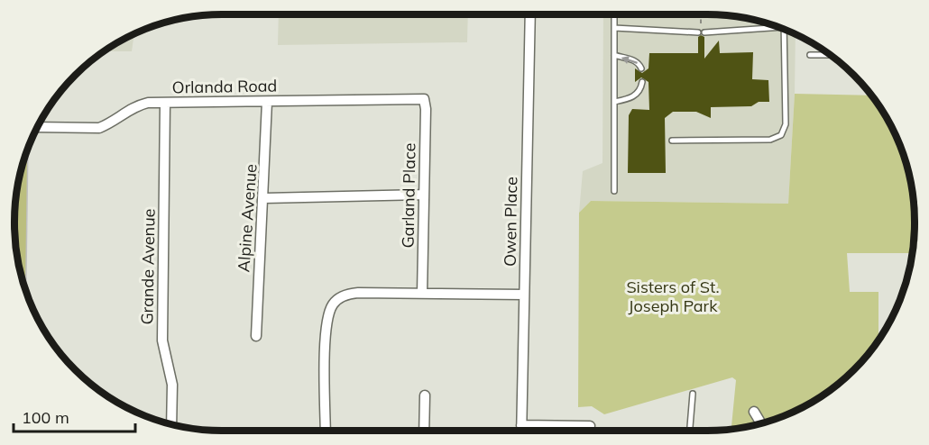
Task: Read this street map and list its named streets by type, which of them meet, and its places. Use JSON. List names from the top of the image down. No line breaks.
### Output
{"streets":{"street":["Orlanda Road","Garland Place","Alpine Avenue","Owen Place","Grande Avenue"]},"crossings":[["Orlanda Road","Garland Place"],["Orlanda Road","Alpine Avenue"],["Orlanda Road","Grande Avenue"]],"parks":["Sisters of St. Joseph Park"],"scale_bar":"100 m"}
